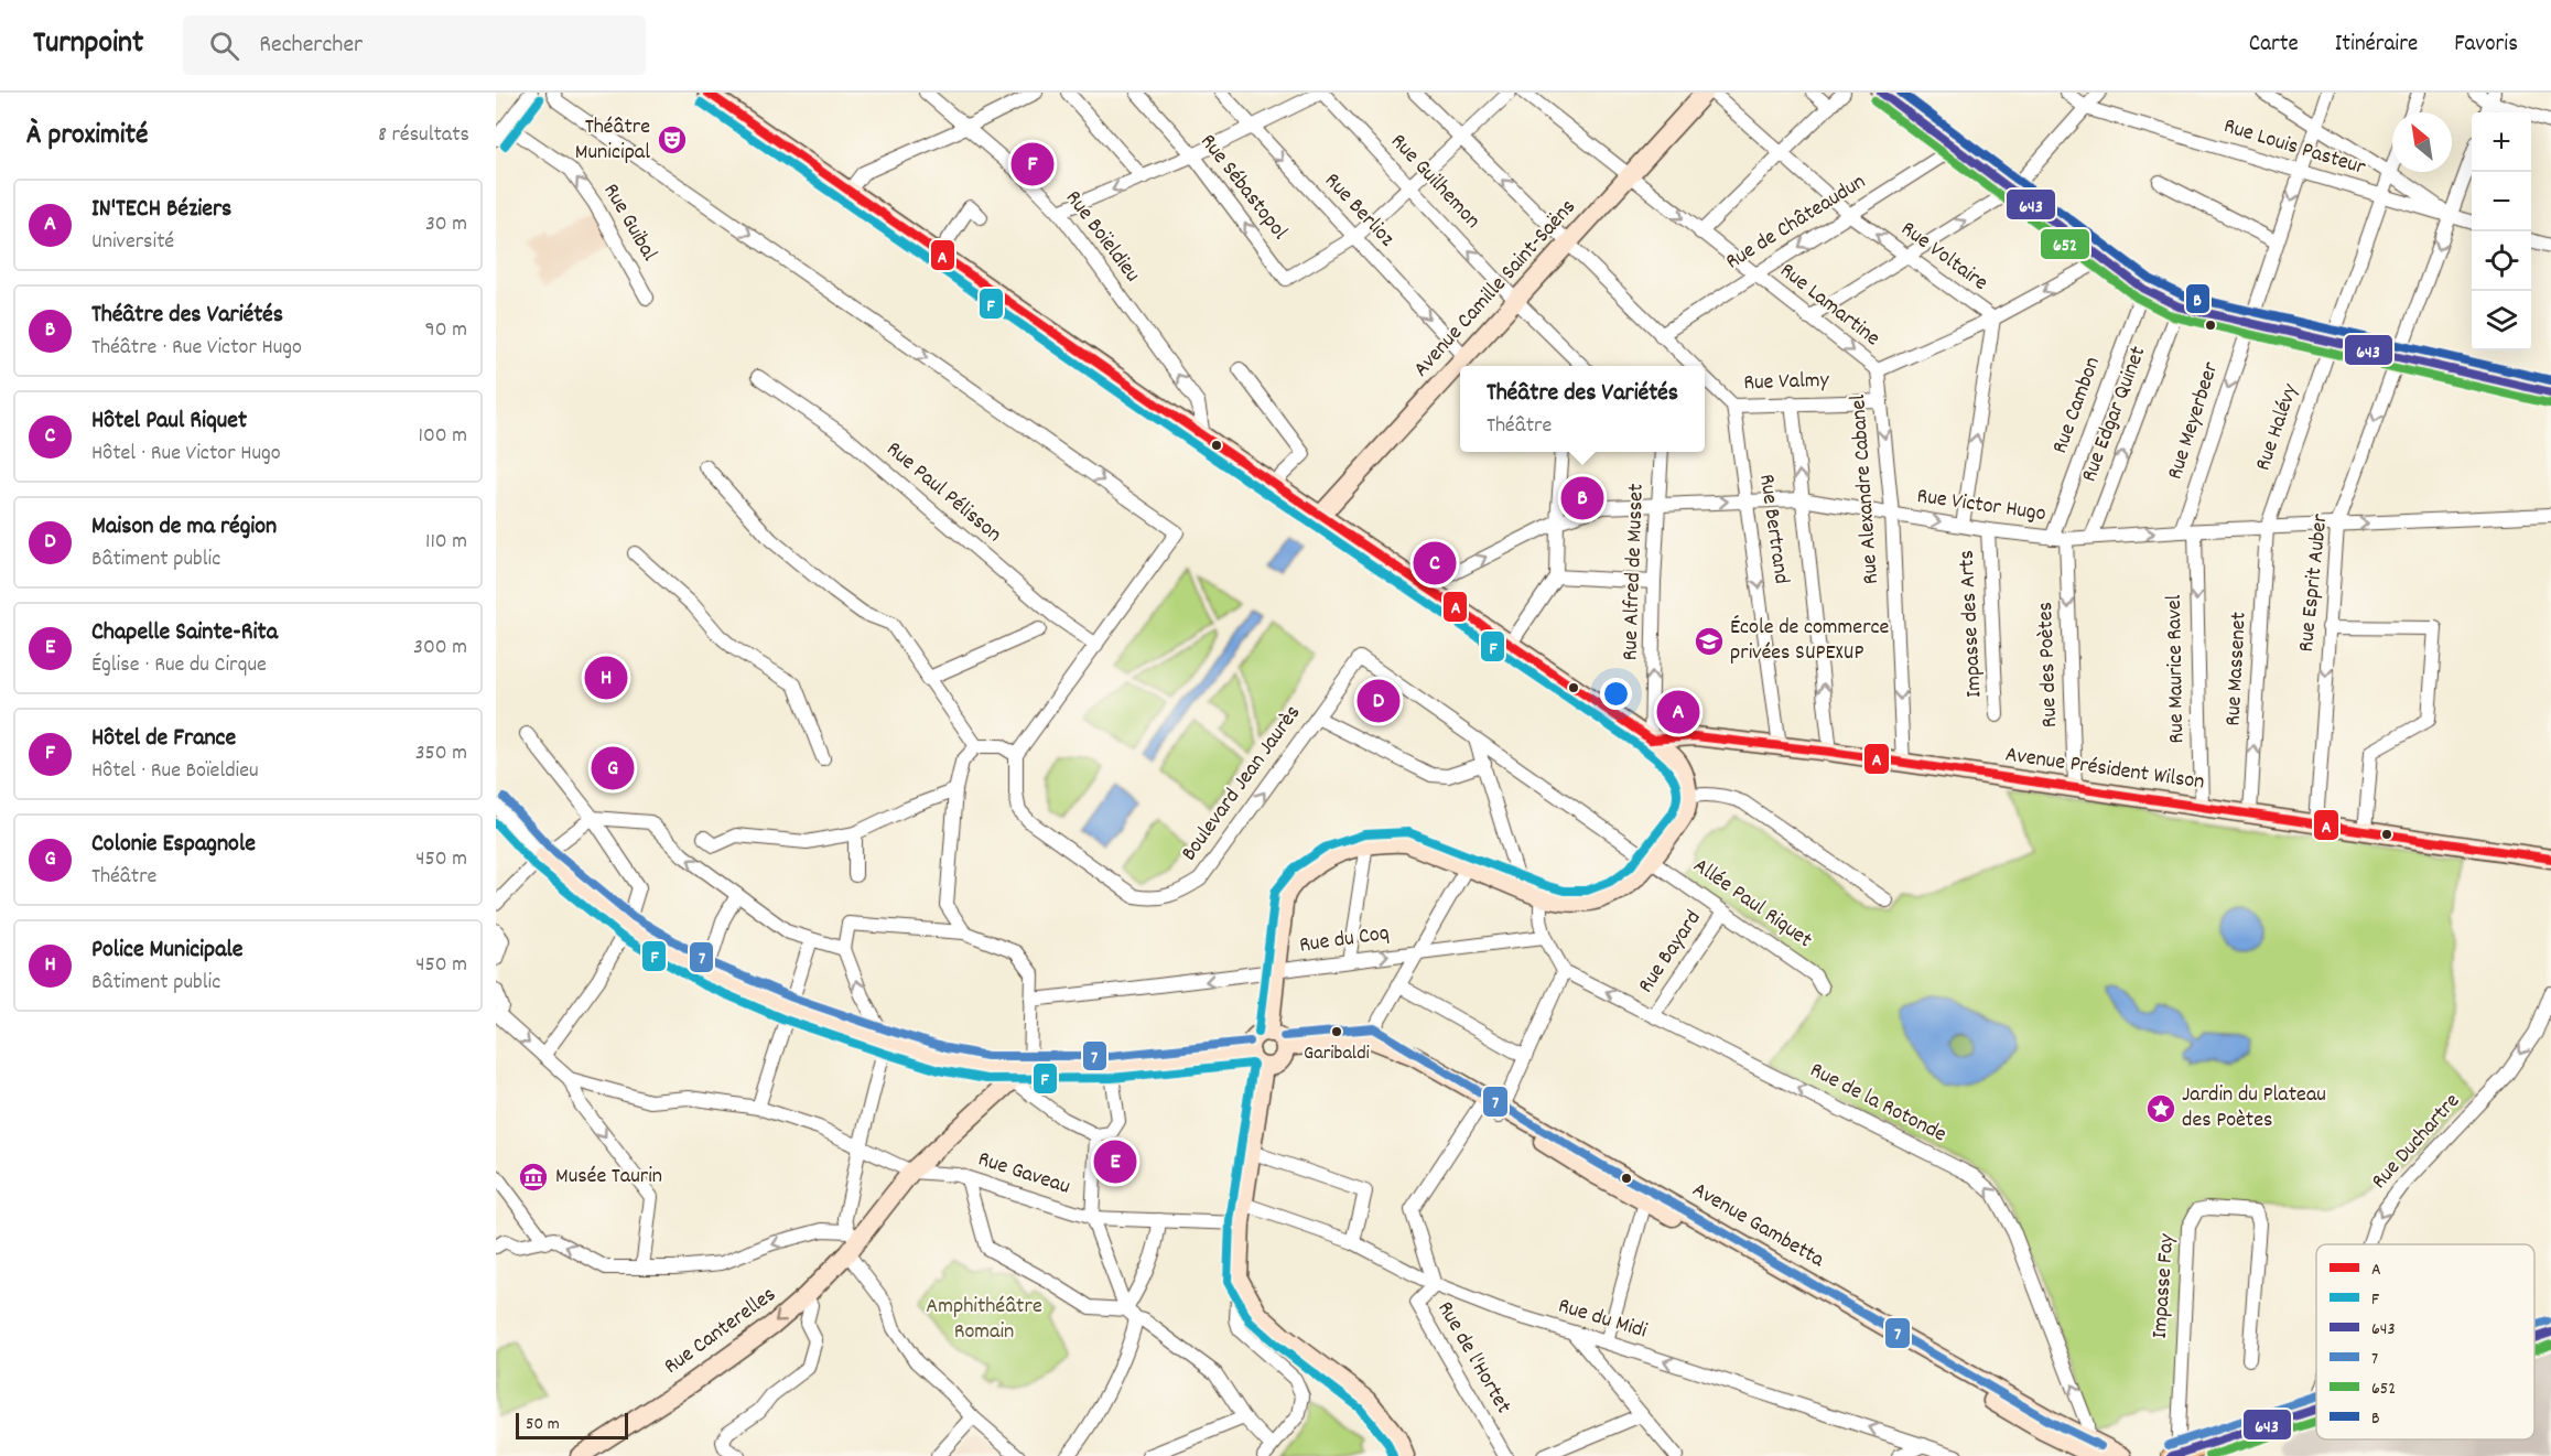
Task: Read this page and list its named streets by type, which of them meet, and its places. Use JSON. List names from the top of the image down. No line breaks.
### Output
{"streets":{"main road":["Avenue Camille Saint-Saëns","Avenue Président Wilson","Avenue Gambetta","Rue Canterelles"],"street":["Rue Louis Pasteur","Rue Guilhemon","Rue Sébastopol","Rue Berlioz","Rue Guibal","Rue de Châteaudun","Rue Boïeldieu","Rue Voltaire","Rue Lamartine","Rue Valmy","Rue Cambon","Rue Edgar Quinet","Rue Meyerbeer","Rue Halévy","Rue Alexandre Cabanel","Rue Paul Pélisson","Rue Victor Hugo","Rue Bertrand","Rue Alfred de Musset","Rue Esprit Auber","Impasse des Arts","Rue des Poètes","Rue Maurice Ravel","Rue Massenet","Boulevard Jean Jaurès","Allée Paul Riquet","Rue du Coq","Rue Bayard","Rue de la Rotonde","Rue Duchartre","Rue Gaveau","Impasse Fay","Rue du Midi","Rue de l'Hortet"]},"crossings":[["Rue Louis Pasteur","Rue Meyerbeer"],["Rue Louis Pasteur","Rue Halévy"],["Rue Louis Pasteur","Rue Esprit Auber"],["Rue Guilhemon","Avenue Camille Saint-Saëns"],["Rue Sébastopol","Rue Berlioz"],["Rue Berlioz","Avenue Camille Saint-Saëns"],["Rue de Châteaudun","Rue Voltaire"],["Rue de Châteaudun","Rue Lamartine"],["Rue Voltaire","Rue Victor Hugo"],["Avenue Camille Saint-Saëns","Rue Lamartine"],["Rue Lamartine","Rue Alexandre Cabanel"],["Rue Valmy","Rue Alexandre Cabanel"],["Rue Valmy","Rue Bertrand"],["Rue Cambon","Rue Victor Hugo"],["Rue Edgar Quinet","Rue Victor Hugo"],["Rue Meyerbeer","Rue Victor Hugo"],["Rue Halévy","Rue Victor Hugo"],["Rue Halévy","Rue Massenet"],["Rue Alexandre Cabanel","Rue Victor Hugo"],["Rue Alexandre Cabanel","Avenue Président Wilson"],["Rue Victor Hugo","Rue Bertrand"],["Rue Victor Hugo","Rue Alfred de Musset"],["Rue Victor Hugo","Rue Esprit Auber"],["Rue Victor Hugo","Impasse des Arts"],["Rue Victor Hugo","Rue des Poètes"],["Rue Victor Hugo","Rue Maurice Ravel"],["Rue Victor Hugo","Rue Massenet"],["Rue Bertrand","Avenue Président Wilson"],["Rue Alfred de Musset","Avenue Président Wilson"],["Rue Esprit Auber","Avenue Président Wilson"],["Rue des Poètes","Avenue Président Wilson"],["Rue Maurice Ravel","Avenue Président Wilson"],["Rue Massenet","Avenue Président Wilson"],["Boulevard Jean Jaurès","Allée Paul Riquet"],["Allée Paul Riquet","Rue Bayard"],["Rue Bayard","Rue de la Rotonde"],["Rue de la Rotonde","Avenue Gambetta"],["Rue Gaveau","Rue Canterelles"],["Rue du Midi","Rue de l'Hortet"]],"one_way":["Rue Berlioz","Rue Guibal","Rue Boïeldieu","Rue Voltaire","Rue Edgar Quinet","Rue Meyerbeer","Rue Victor Hugo","Rue Alfred de Musset","Rue Esprit Auber","Rue des Poètes","Rue Maurice Ravel","Rue Massenet","Rue de la Rotonde","Rue Duchartre","Rue du Midi","Rue Canterelles"],"parks":["Amphithéâtre Romain"],"places":{"theatre":["Théâtre Municipal"],"school or university":["École de commerce privées SUPEXUP"],"other":["Garibaldi"],"place":["Jardin du Plateau des Poètes"],"museum":["Musée Taurin"]},"lines":["transit line A","transit line 643","transit line B","transit line F","transit line 652","transit line 7"],"legend":["A","F","643","7","652","B"],"scale_bar":"50 m","north":"top left","page":{"header":"Turnpoint","search":"Rechercher","nav":["Carte","Itinéraire","Favoris"],"heading":["À proximité","8 résultats"],"map_buttons":["+","−"],"pins":["F","B","C","H","D","A","G","E"],"list":[{"mark":"A","name":"IN'TECH Béziers","note":"Université","value":"30 m"},{"mark":"B","name":"Théâtre des Variétés","note":"Théâtre · Rue Victor Hugo","value":"90 m"},{"mark":"C","name":"Hôtel Paul Riquet","note":"Hôtel · Rue Victor Hugo","value":"100 m"},{"mark":"D","name":"Maison de ma région","note":"Bâtiment public","value":"110 m"},{"mark":"E","name":"Chapelle Sainte-Rita","note":"Église · Rue du Cirque","value":"300 m"},{"mark":"F","name":"Hôtel de France","note":"Hôtel · Rue Boïeldieu","value":"350 m"},{"mark":"G","name":"Colonie Espagnole","note":"Théâtre","value":"450 m"},{"mark":"H","name":"Police Municipale","note":"Bâtiment public","value":"450 m"}],"popup":["Théâtre des Variétés","Théâtre"],"scale":"50 m"}}
